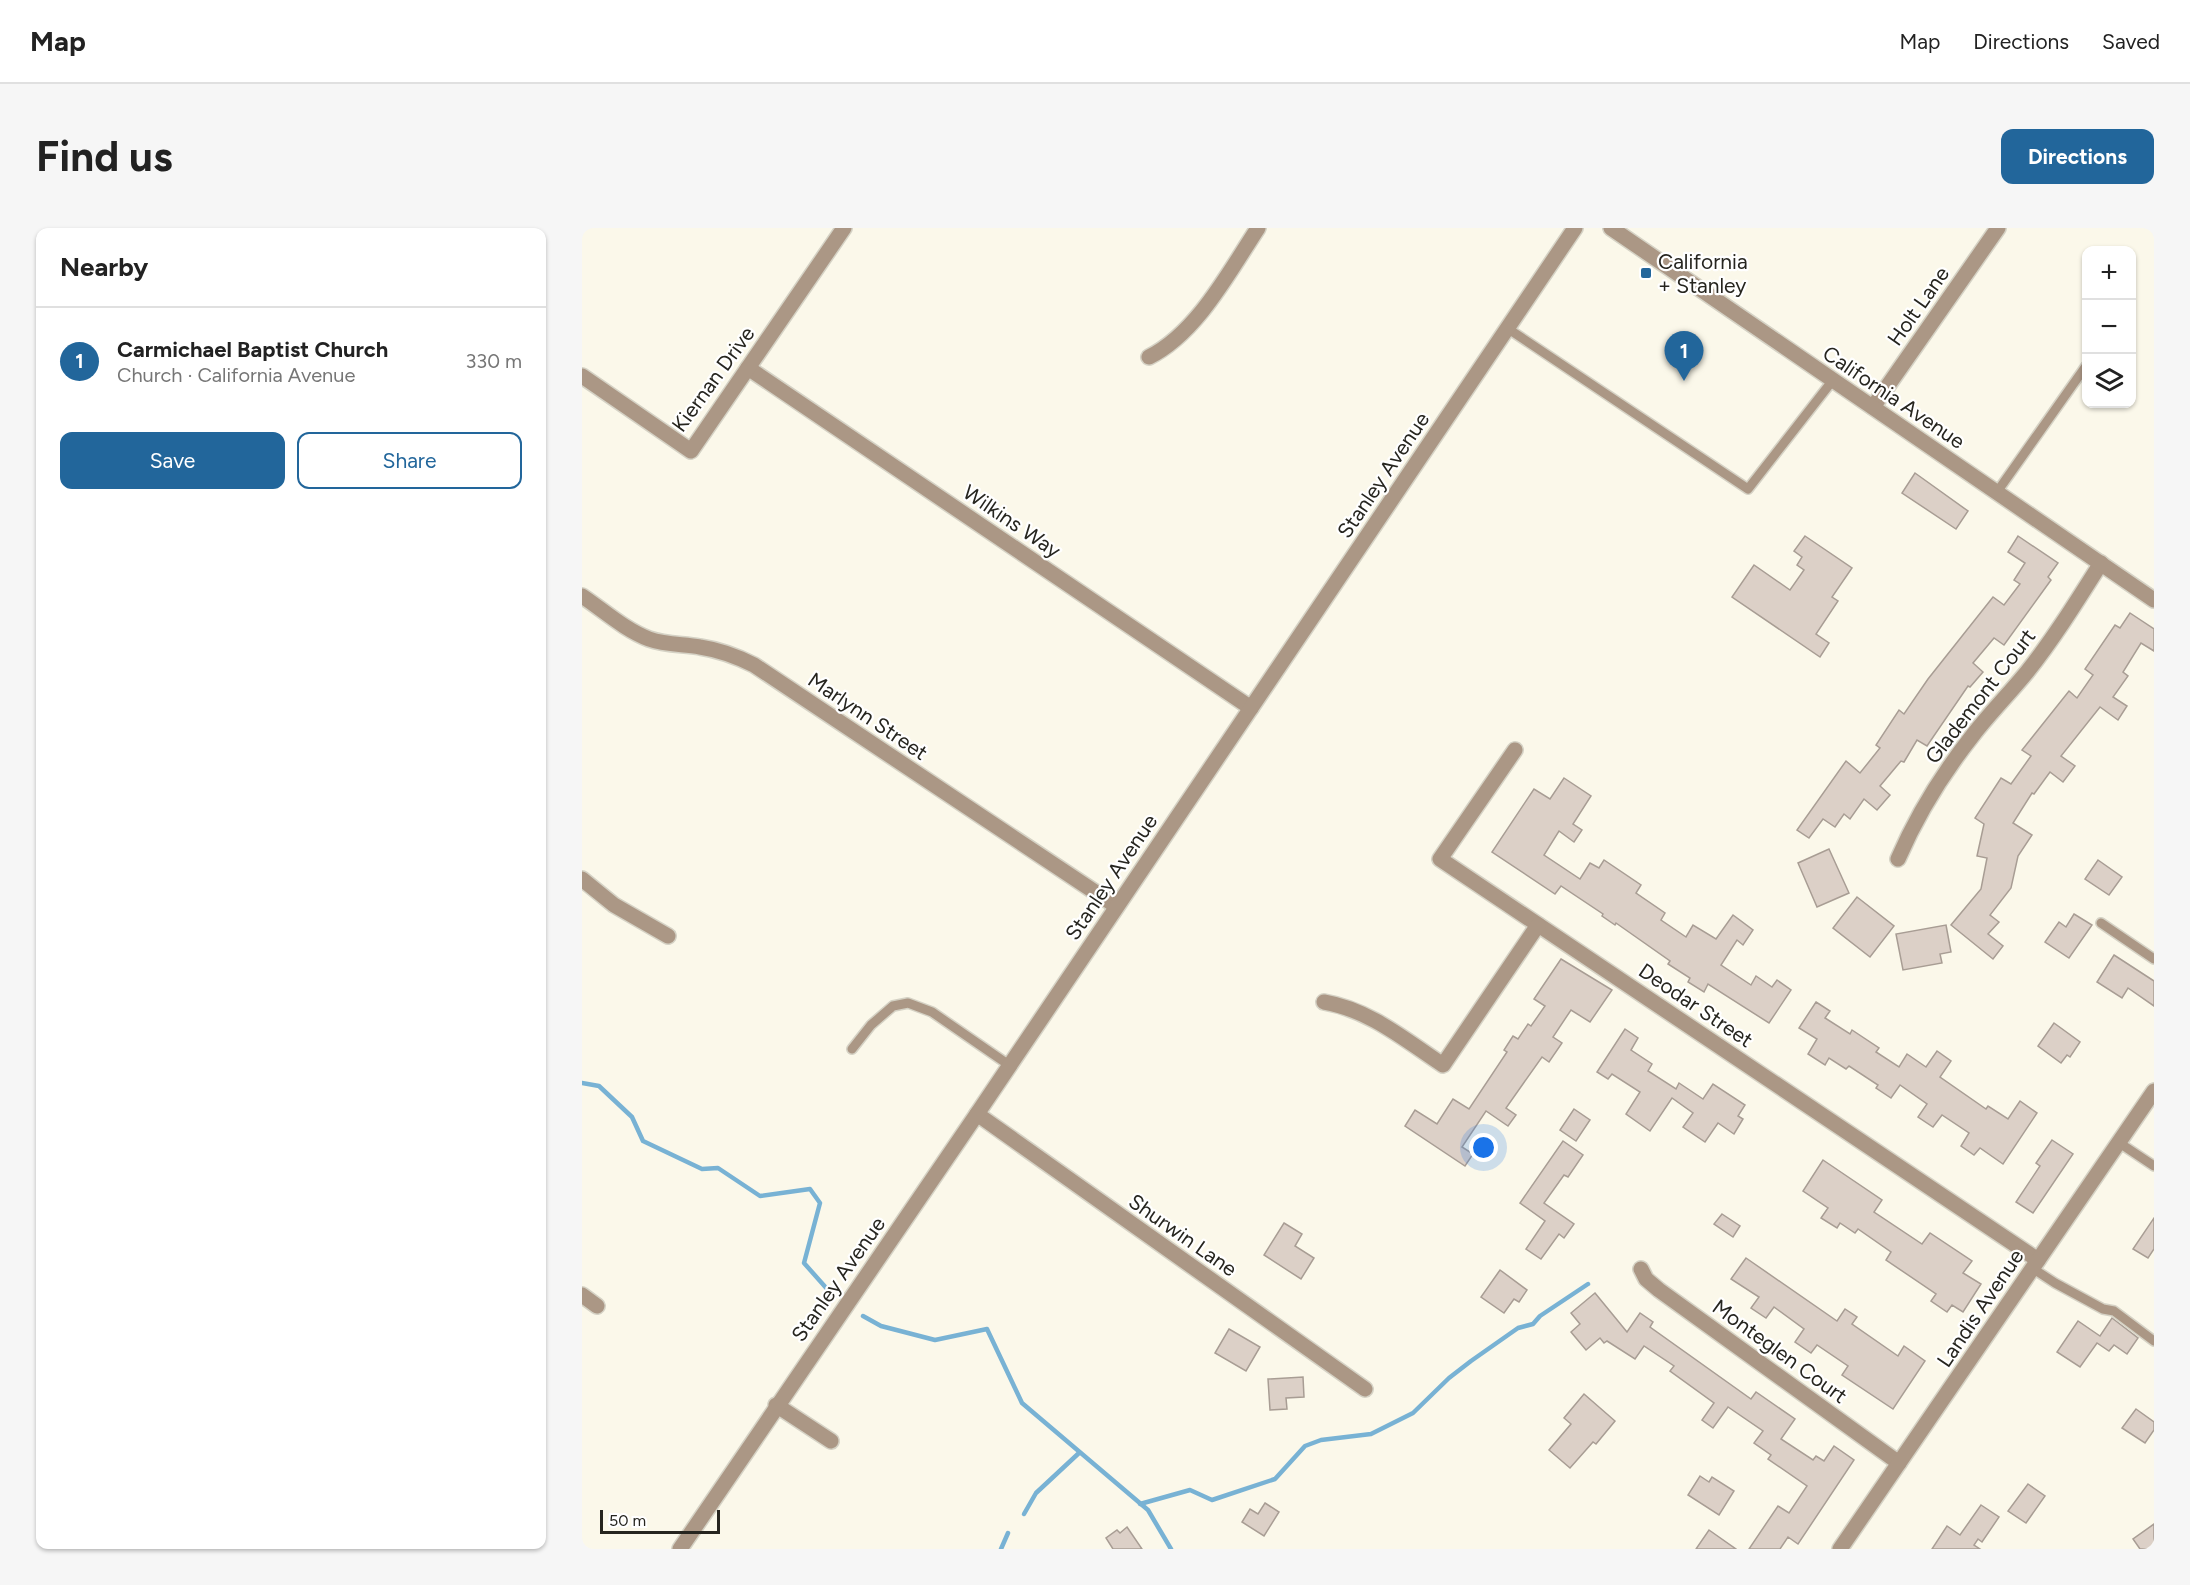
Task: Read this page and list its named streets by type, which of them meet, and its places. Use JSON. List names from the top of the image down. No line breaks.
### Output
{"streets":{"street":["Holt Lane","Kiernan Drive","California Avenue","Stanley Avenue","Wilkins Way","Glademont Court","Marlynn Street","Deodar Street","Shurwin Lane","Landis Avenue","Monteglen Court"]},"crossings":[["Holt Lane","California Avenue"],["Kiernan Drive","Wilkins Way"],["California Avenue","Glademont Court"],["Stanley Avenue","Wilkins Way"],["Stanley Avenue","Marlynn Street"],["Stanley Avenue","Shurwin Lane"],["Deodar Street","Landis Avenue"],["Landis Avenue","Monteglen Court"]],"places":{"transit":["California + Stanley"]},"scale_bar":"50 m","page":{"header":"Map","nav":["Map","Directions","Saved"],"buttons":["Directions",["Save","Share"]],"title":"Find us","heading":"Nearby","map_buttons":["+","−"],"list":[{"mark":"1","name":"Carmichael Baptist Church","note":"Church · California Avenue","value":"330 m"}],"pins":"1","scale":"50 m"}}
